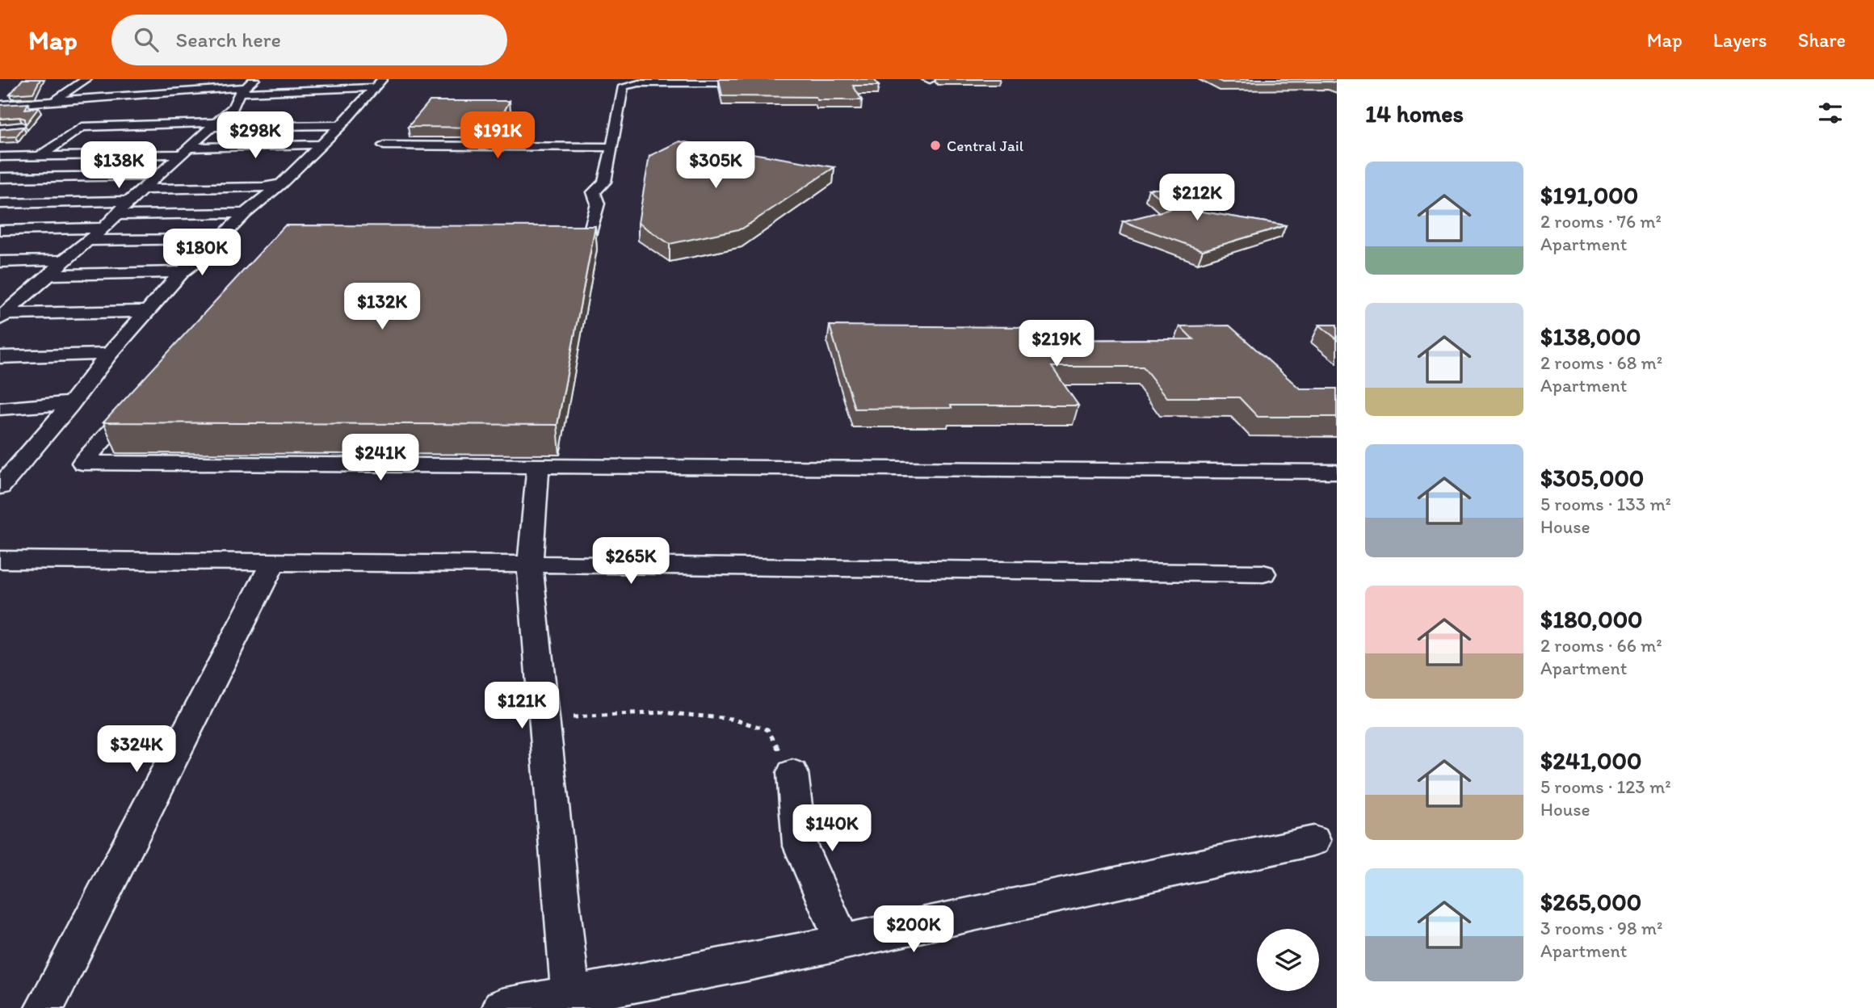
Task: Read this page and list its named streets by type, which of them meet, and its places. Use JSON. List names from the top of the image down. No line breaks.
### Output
{"places":["Central Jail"],"page":{"header":"Map","search":"Search here","nav":["Map","Layers","Share"],"heading":"14 homes","price":["$298K","$191K","$138K","$305K","$212K","$180K","$132K","$219K","$241K","$265K","$121K","$324K","$140K","$200K"],"list":[{"name":"$191,000","note":"2 rooms · 76 m² · Apartment"},{"name":"$138,000","note":"2 rooms · 68 m² · Apartment"},{"name":"$305,000","note":"5 rooms · 133 m² · House"},{"name":"$180,000","note":"2 rooms · 66 m² · Apartment"},{"name":"$241,000","note":"5 rooms · 123 m² · House"},{"name":"$265,000","note":"3 rooms · 98 m² · Apartment"}]}}
